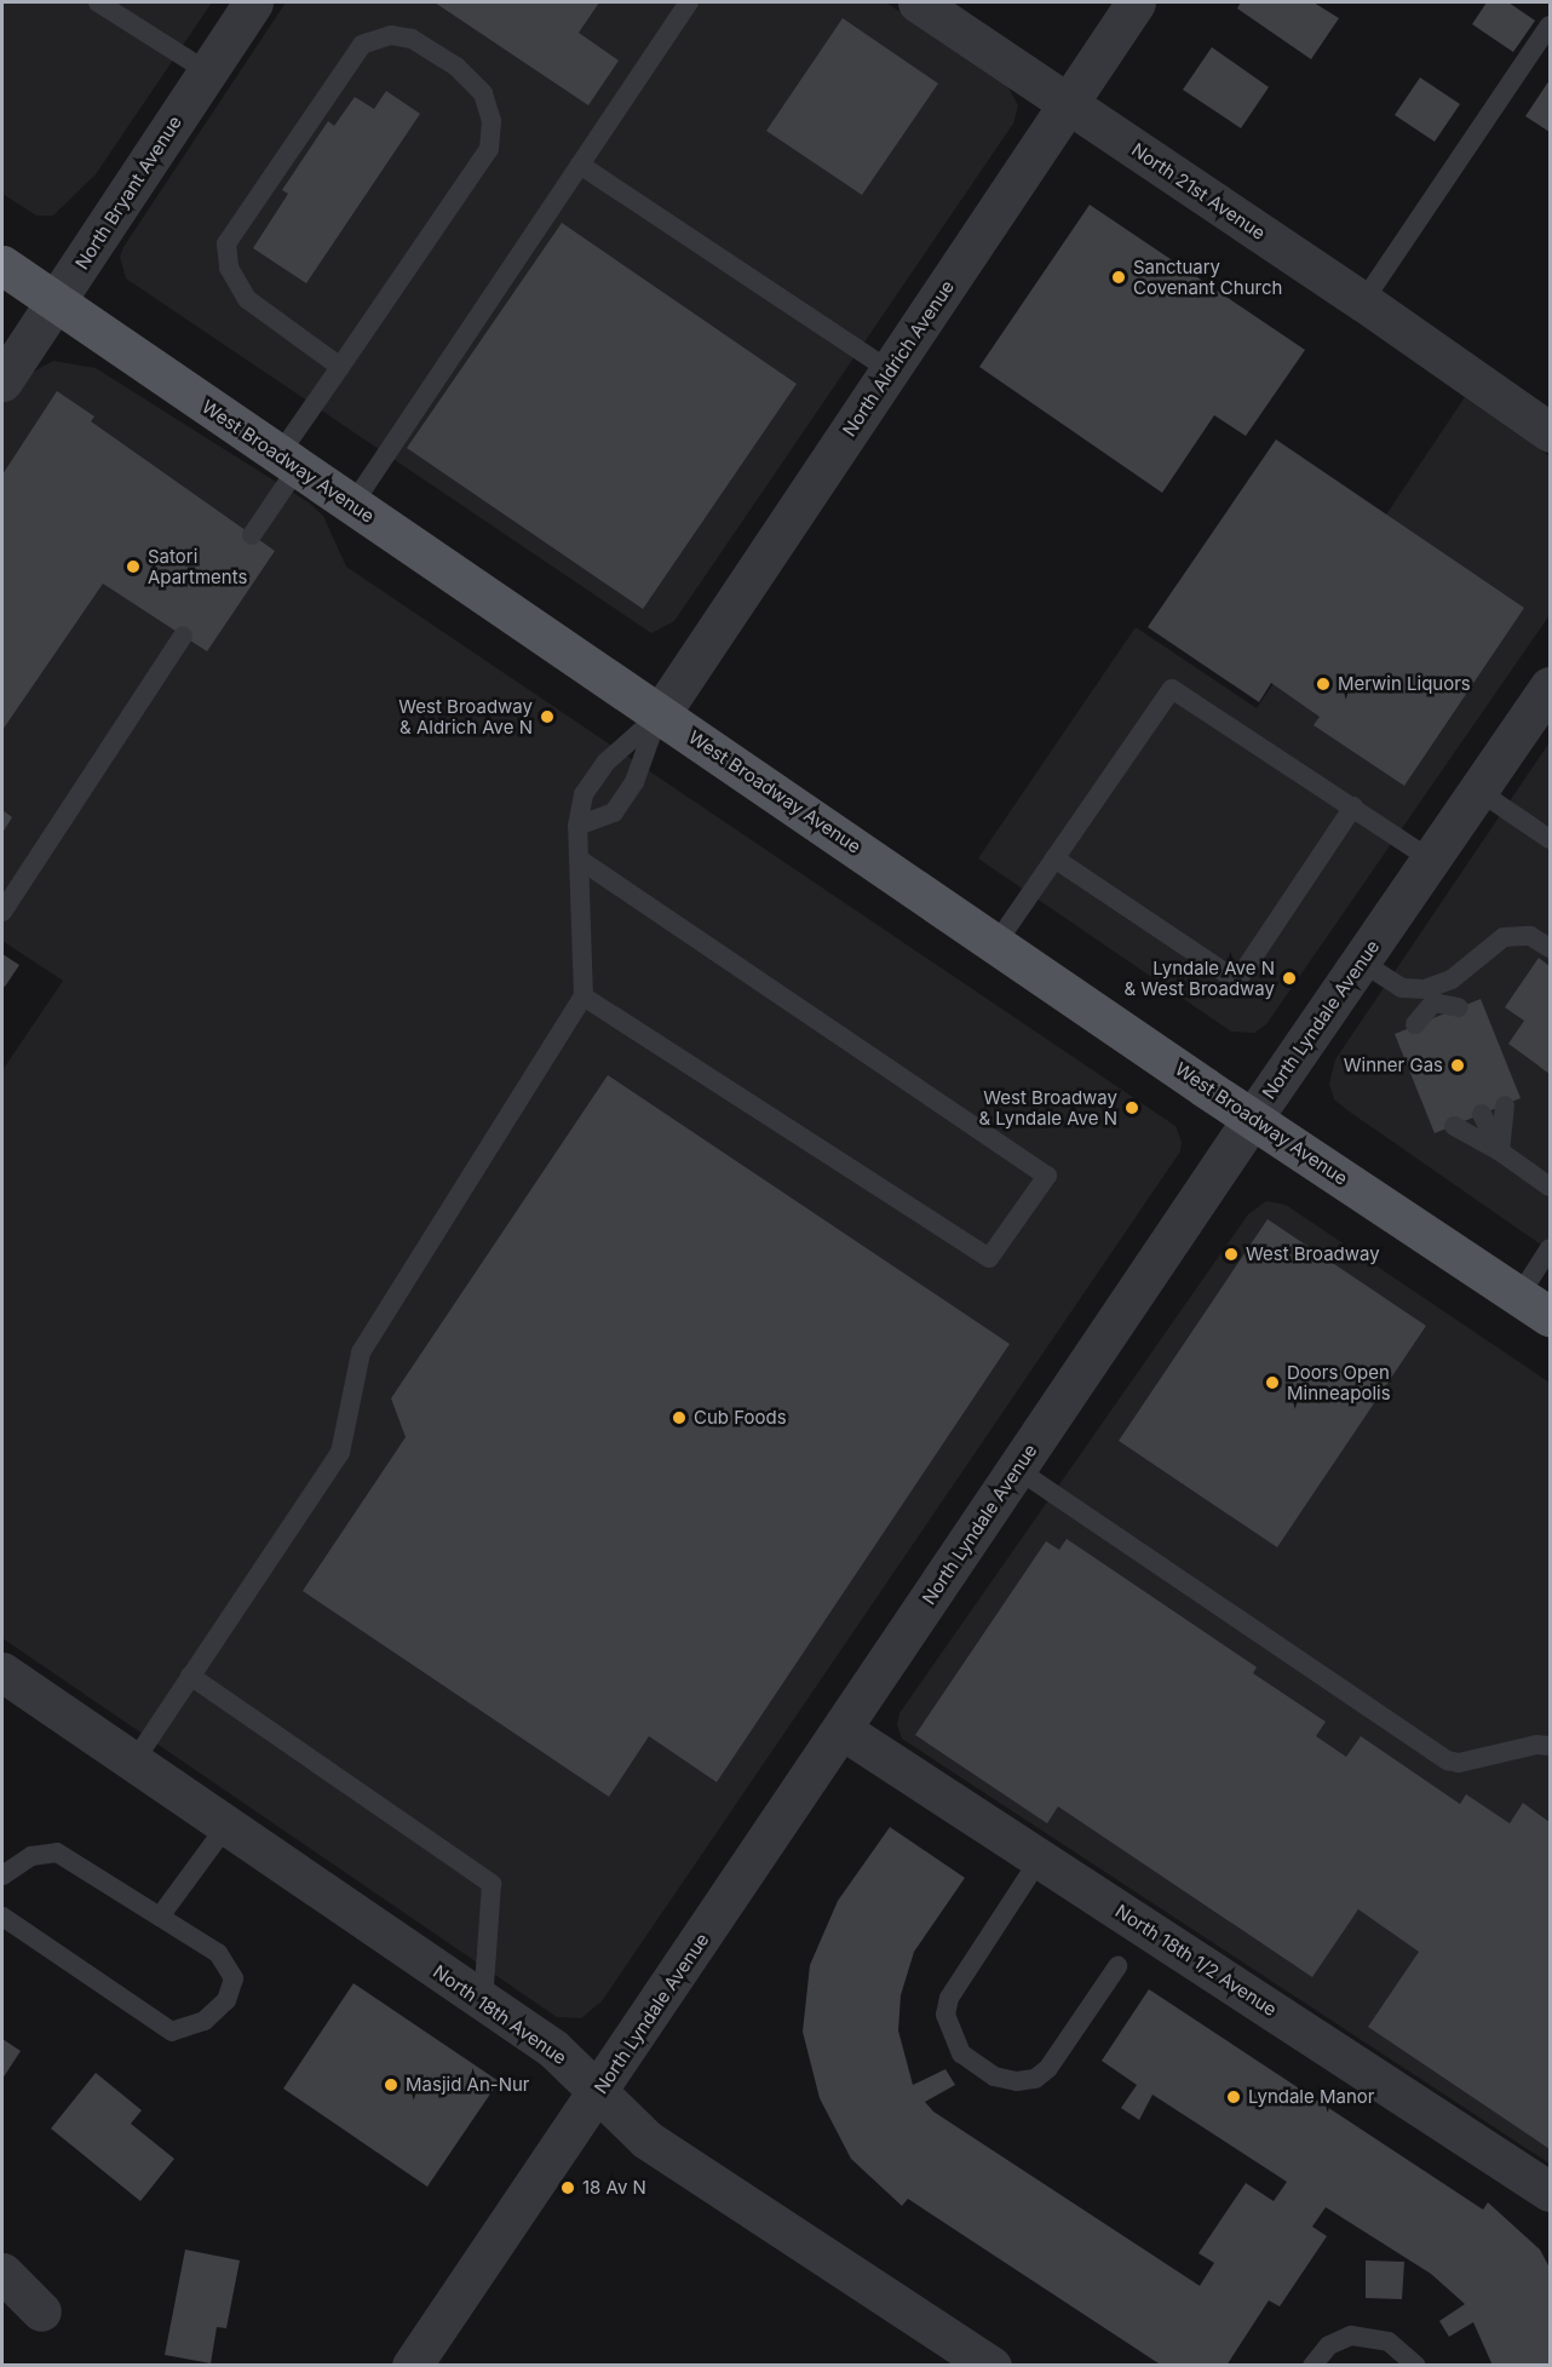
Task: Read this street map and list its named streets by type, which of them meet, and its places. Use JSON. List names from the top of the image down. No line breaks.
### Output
{"streets":{"main road":["West Broadway Avenue"],"street":["North 21st Avenue","North Bryant Avenue","North Aldrich Avenue","North Lyndale Avenue","North 18th 1/2 Avenue","North 18th Avenue"]},"crossings":[["North 21st Avenue","North Aldrich Avenue"],["North Bryant Avenue","West Broadway Avenue"],["North Aldrich Avenue","West Broadway Avenue"],["West Broadway Avenue","North Lyndale Avenue"],["North Lyndale Avenue","North 18th 1/2 Avenue"],["North Lyndale Avenue","North 18th Avenue"]],"places":["Sanctuary Covenant Church","Satori Apartments","Merwin Liquors","West Broadway & Aldrich Ave N","Lyndale Ave N & West Broadway","Winner Gas","West Broadway & Lyndale Ave N","West Broadway","Doors Open Minneapolis","Cub Foods","Masjid An-Nur","Lyndale Manor","18 Av N"]}
